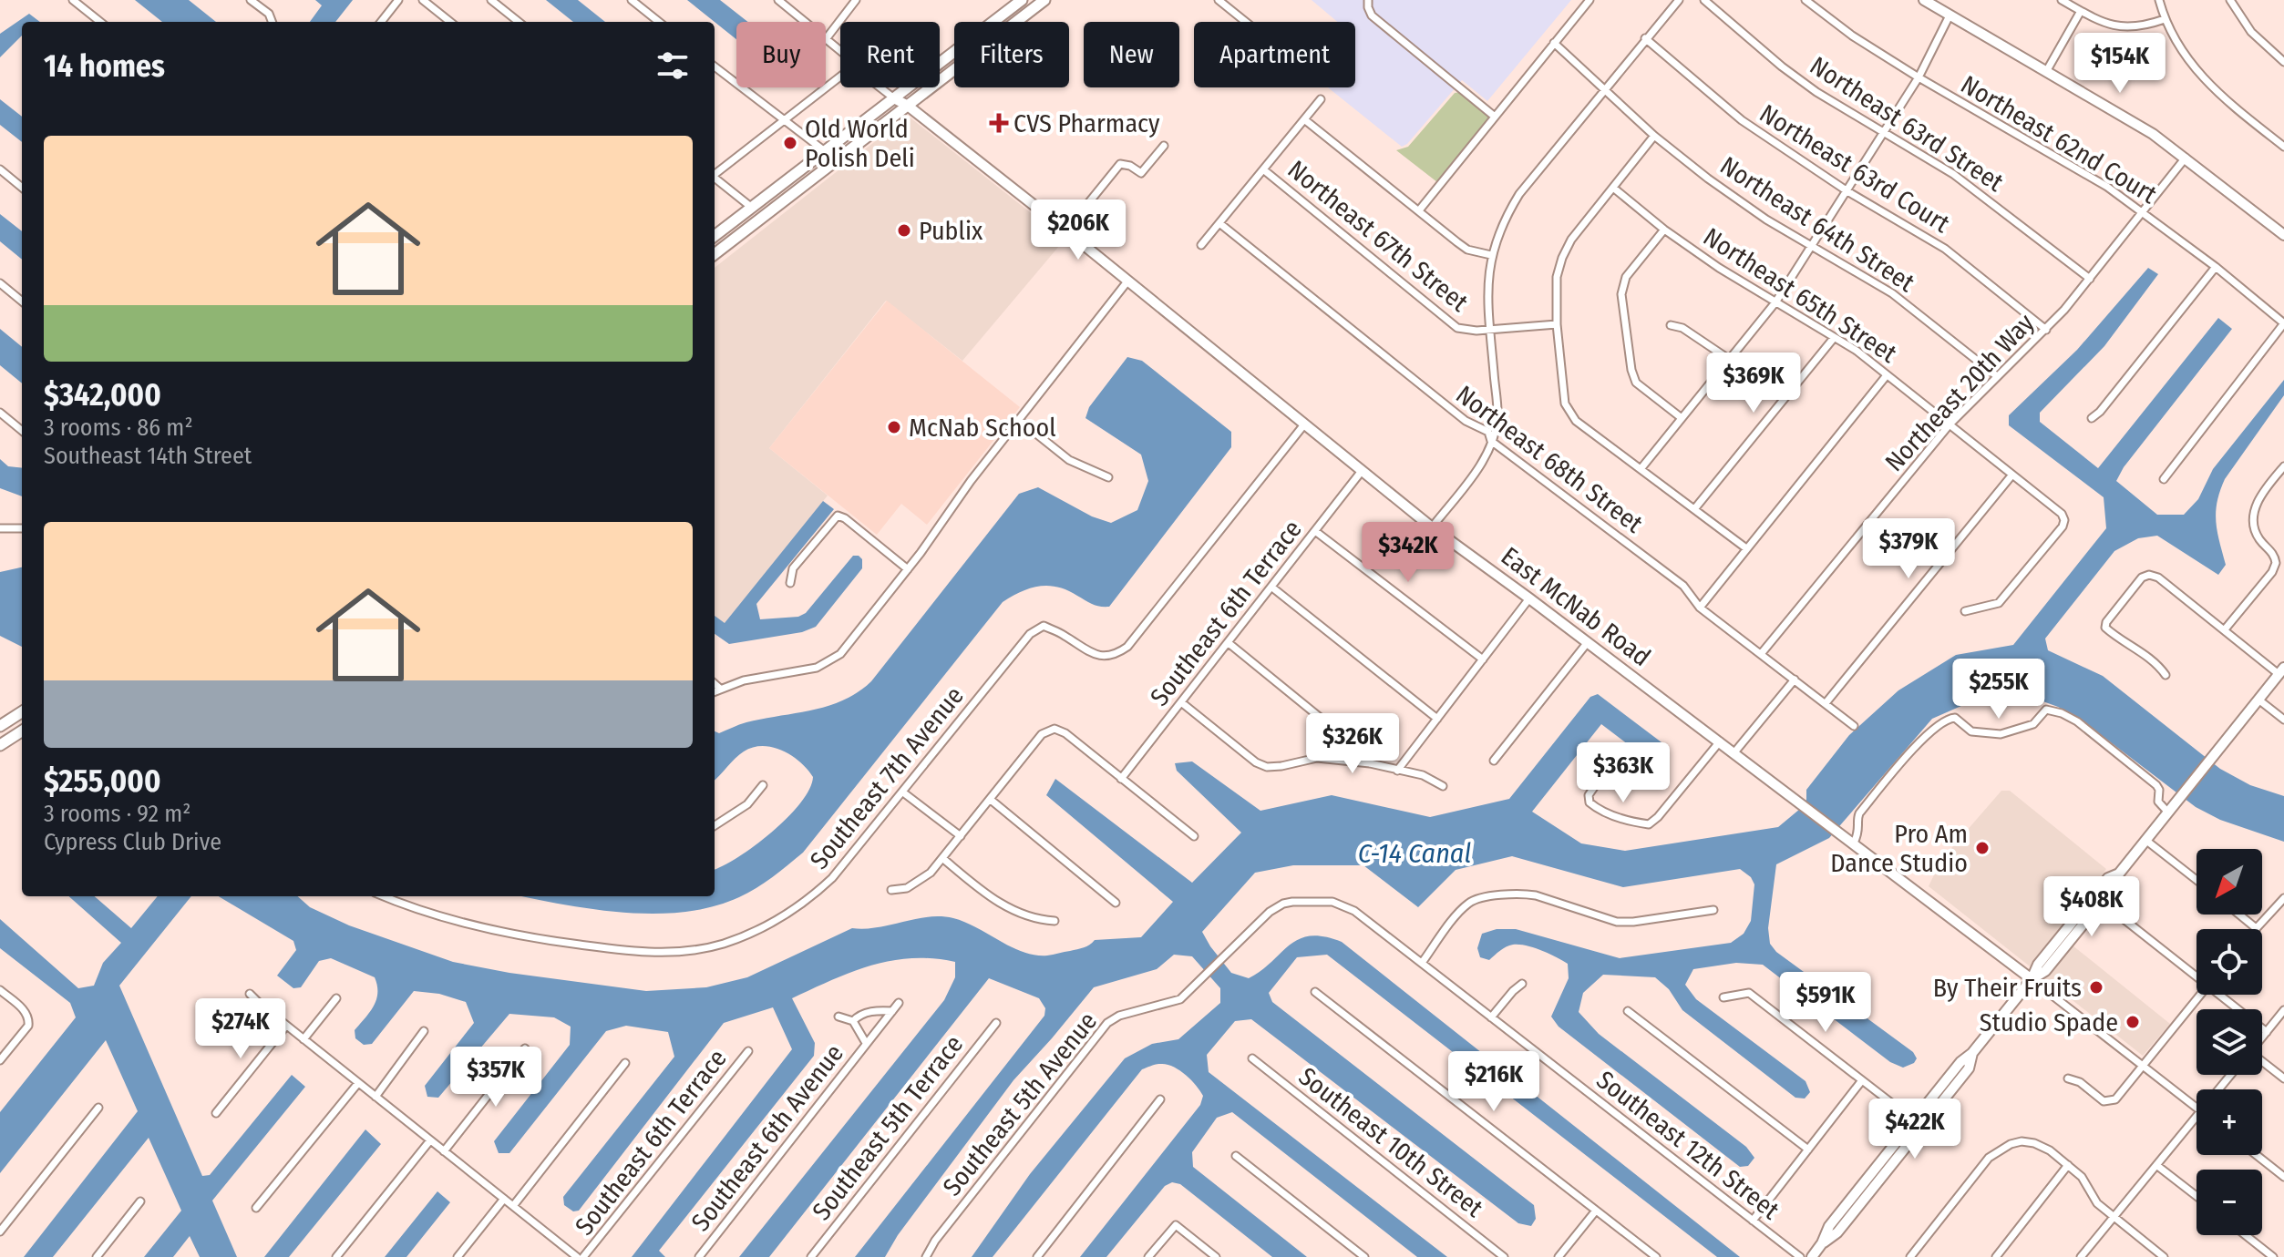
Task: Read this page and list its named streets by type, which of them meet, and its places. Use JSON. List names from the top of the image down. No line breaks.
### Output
{"streets":{"street":["Northeast 63rd Street","Northeast 62nd Court","Northeast 63rd Court","Northeast 64th Street","Northeast 67th Street","Northeast 65th Street","Northeast 20th Way","Northeast 68th Street","East McNab Road","Southeast 6th Terrace","Southeast 7th Avenue","Southeast 5th Avenue","Southeast 5th Terrace","Southeast 6th Avenue","Southeast 10th Street","Southeast 12th Street"]},"crossings":[["Northeast 63rd Street","Northeast 20th Way"],["Northeast 62nd Court","Northeast 20th Way"],["Northeast 63rd Court","Northeast 20th Way"],["Northeast 64th Street","Northeast 20th Way"],["Northeast 65th Street","Northeast 20th Way"],["Northeast 20th Way","Northeast 68th Street"],["East McNab Road","Southeast 6th Terrace"],["East McNab Road","Southeast 7th Avenue"],["Southeast 5th Avenue","Southeast 12th Street"]],"water":["C-14 Canal"],"places":{"health":["CVS Pharmacy"],"other":["Old World Polish Deli","Publix","McNab School","Pro Am Dance Studio","By Their Fruits","Studio Spade"]},"north":"bottom left","page":{"chip":["Buy","Rent","Filters","New","Apartment"],"heading":"14 homes","price":["$154K","$206K","$369K","$379K","$342K","$255K","$326K","$363K","$408K","$591K","$274K","$357K","$216K","$422K"],"list":[{"name":"$342,000","note":"3 rooms · 86 m² · Southeast 14th Street"},{"name":"$255,000","note":"3 rooms · 92 m² · Cypress Club Drive"}],"map_buttons":["+","−"]}}
